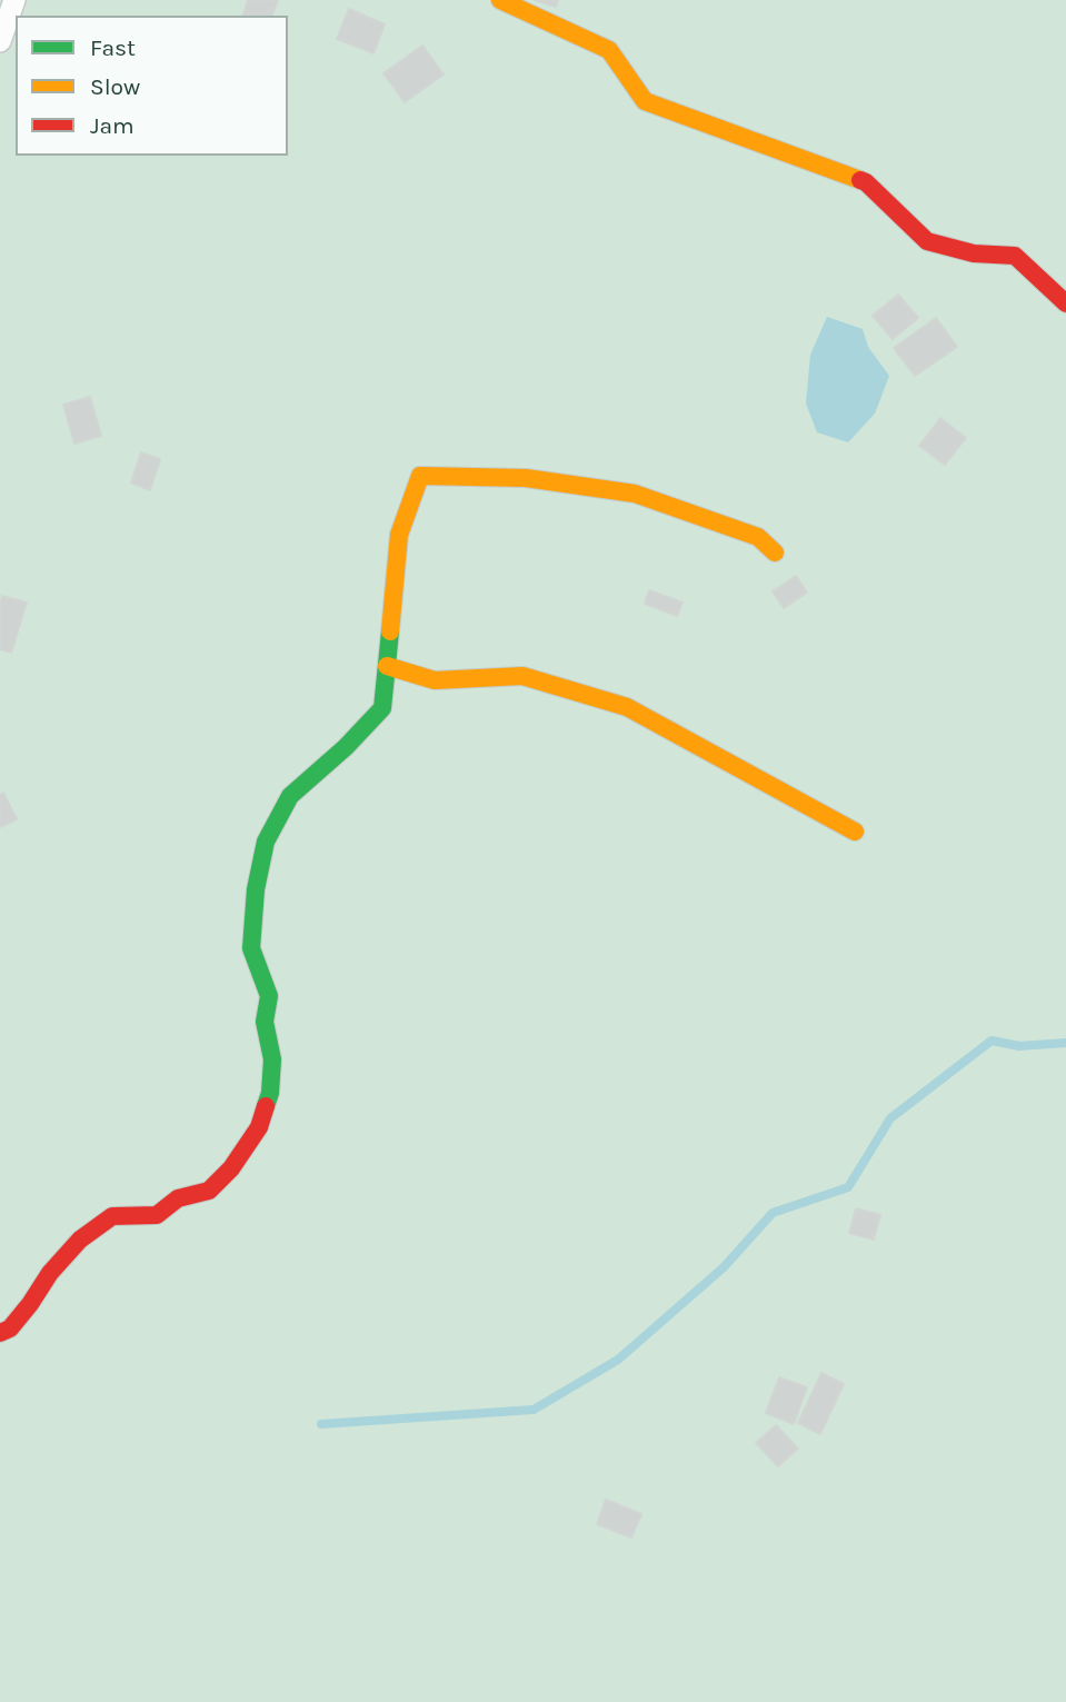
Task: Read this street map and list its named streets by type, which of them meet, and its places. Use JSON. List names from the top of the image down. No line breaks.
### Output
{"legend":["Fast","Slow","Jam"]}
